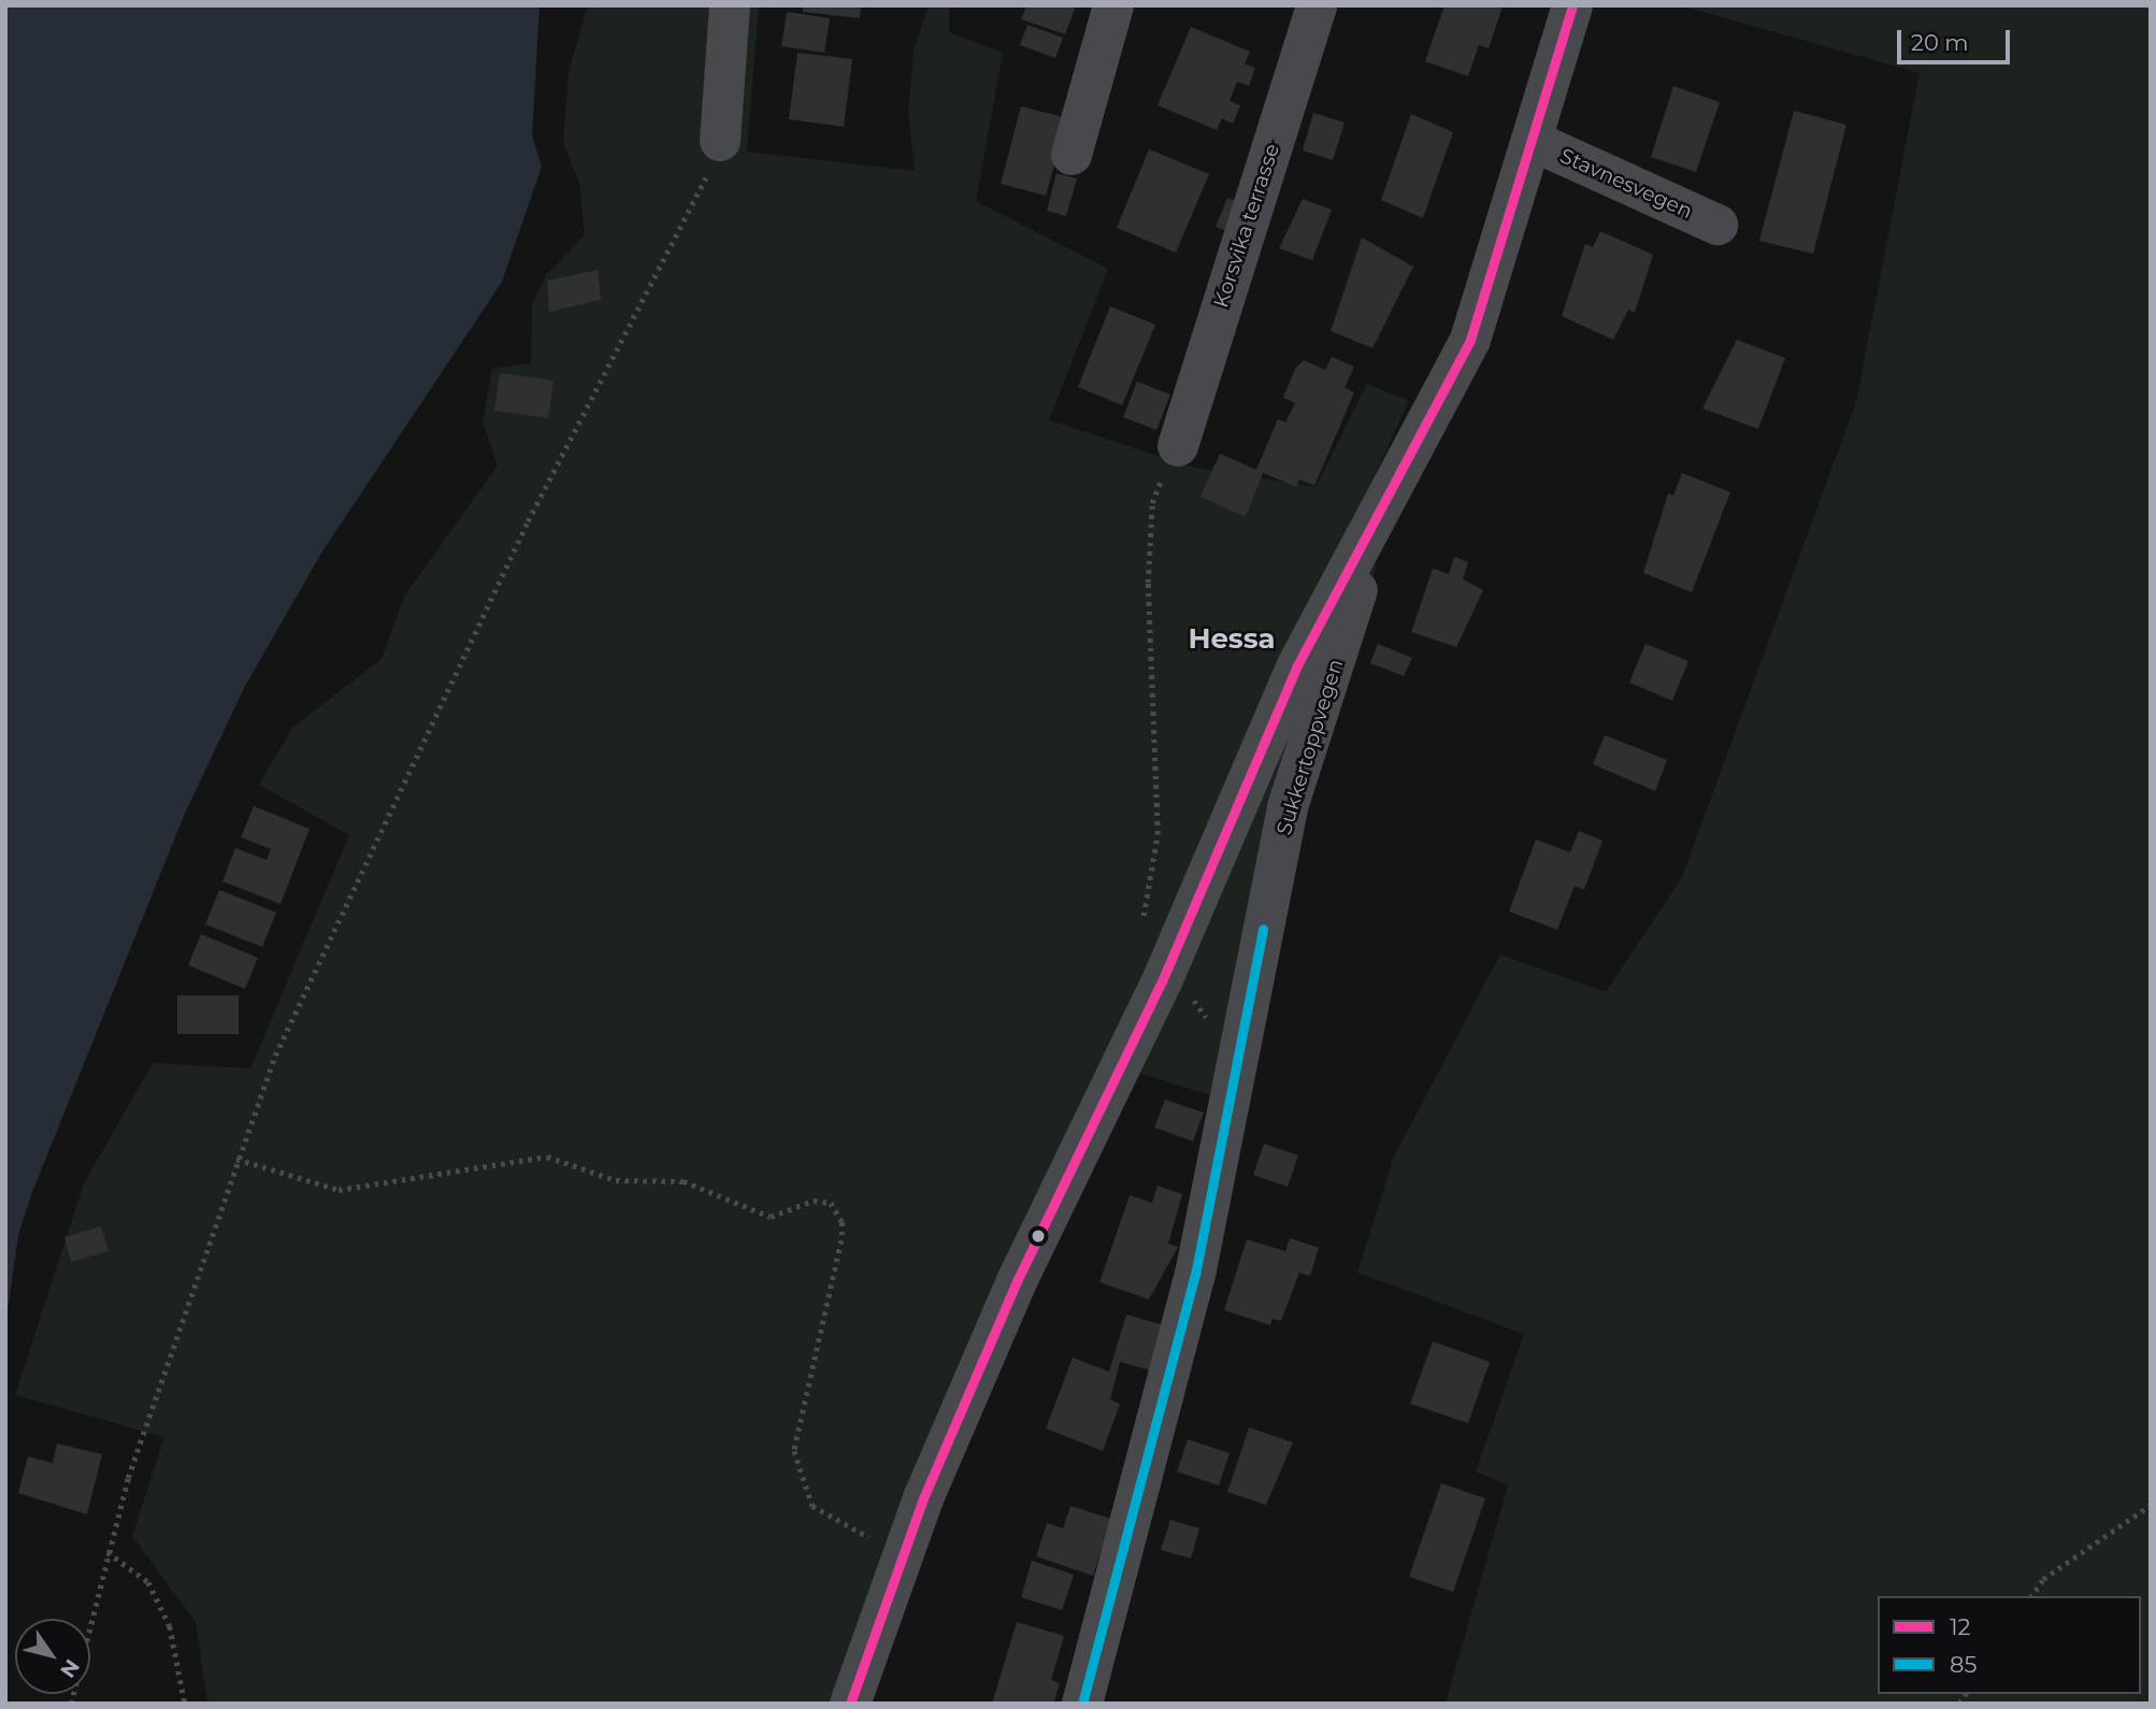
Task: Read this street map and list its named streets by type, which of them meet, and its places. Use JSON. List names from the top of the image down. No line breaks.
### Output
{"streets":{"street":["Stavnesvegen","Korsvika terrasse","Sukkertoppvegen"]},"crossings":[["Stavnesvegen","Sukkertoppvegen"]],"districts":["Hessa"],"lines":["transit line 12","transit line 85"],"legend":["12","85"],"scale_bar":"20 m","north":"bottom right"}
